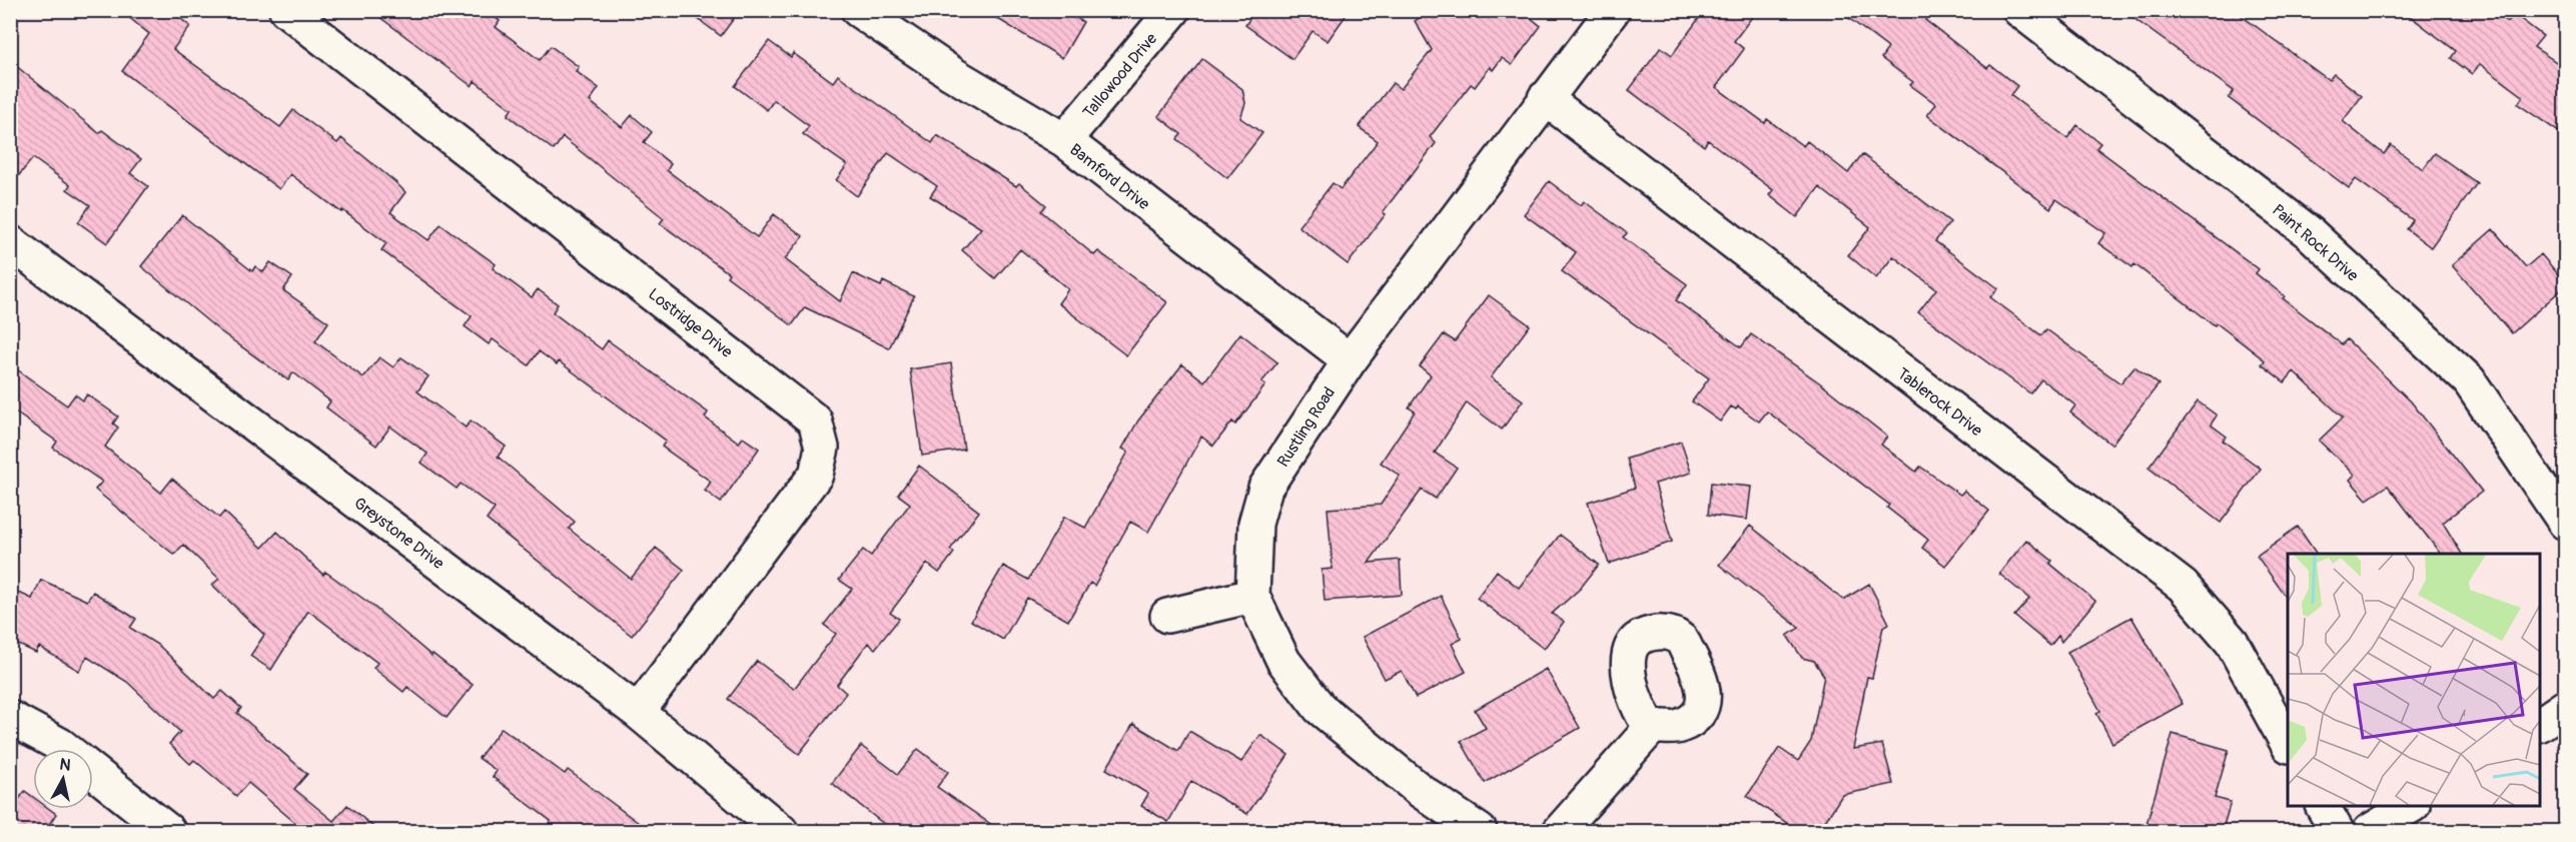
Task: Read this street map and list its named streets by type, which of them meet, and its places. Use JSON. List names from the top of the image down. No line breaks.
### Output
{"streets":{"street":["Tallowood Drive","Bamford Drive","Paint Rock Drive","Lostridge Drive","Tablerock Drive","Rustling Road","Greystone Drive"]},"crossings":[["Tallowood Drive","Bamford Drive"],["Bamford Drive","Rustling Road"],["Lostridge Drive","Greystone Drive"],["Tablerock Drive","Rustling Road"]],"north":"top"}
